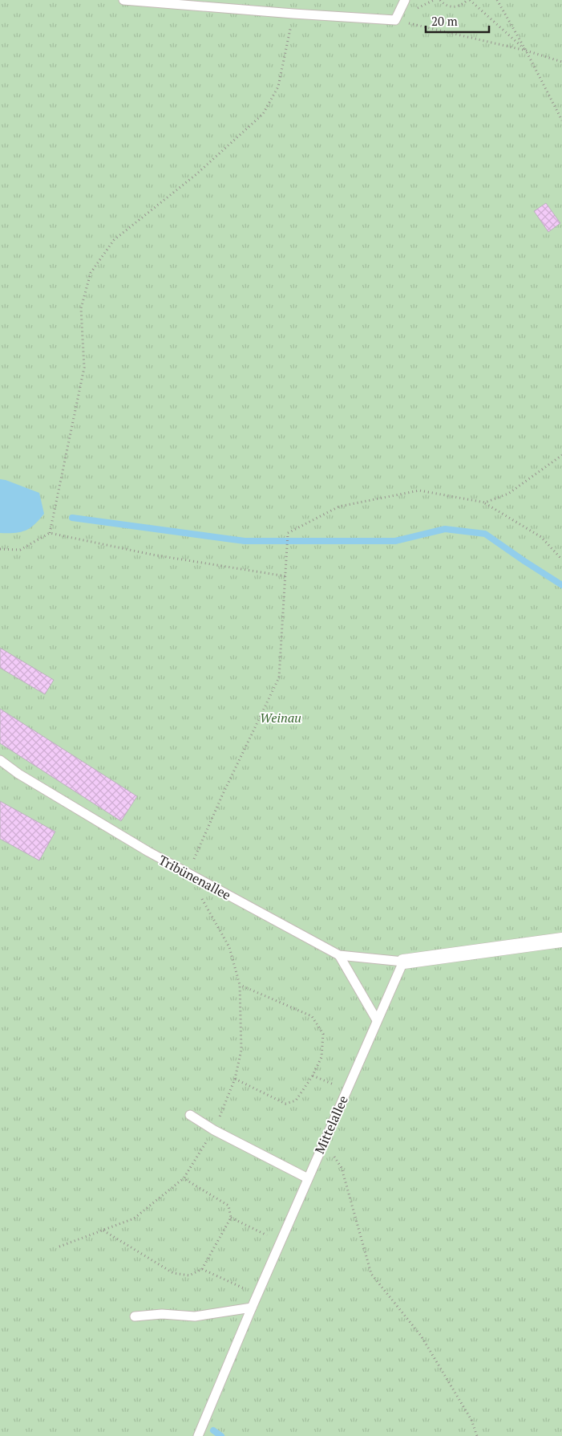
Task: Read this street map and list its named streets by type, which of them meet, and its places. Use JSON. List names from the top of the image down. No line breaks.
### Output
{"streets":{"lane":["Tribünenallee","Mittelallee"]},"crossings":[["Tribünenallee","Mittelallee"]],"parks":["Weinau"],"scale_bar":"20 m"}
